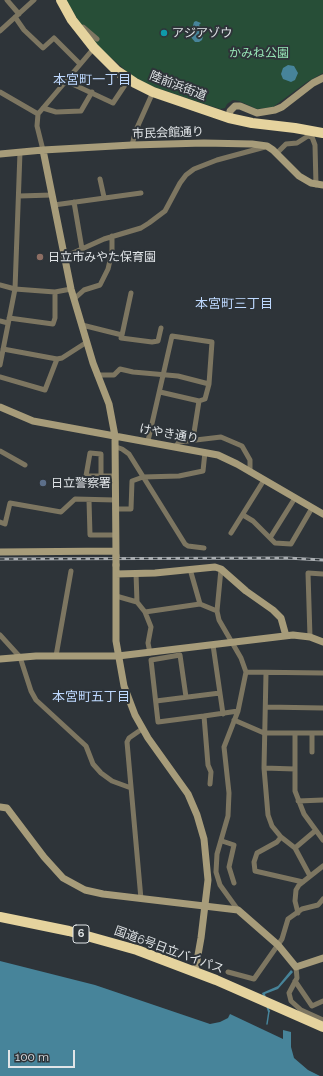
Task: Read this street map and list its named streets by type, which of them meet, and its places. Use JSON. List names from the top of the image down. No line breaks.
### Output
{"streets":{"highway":["陸前浜街道","6","国道6号日立バイパス"],"street":["市民会館通り","けやき通り"]},"districts":["本宮町一丁目","本宮町三丁目","本宮町五丁目"],"parks":["かみね公園"],"places":["アジアゾウ","日立市みやた保育園","日立警察署"],"scale_bar":"100 m"}
